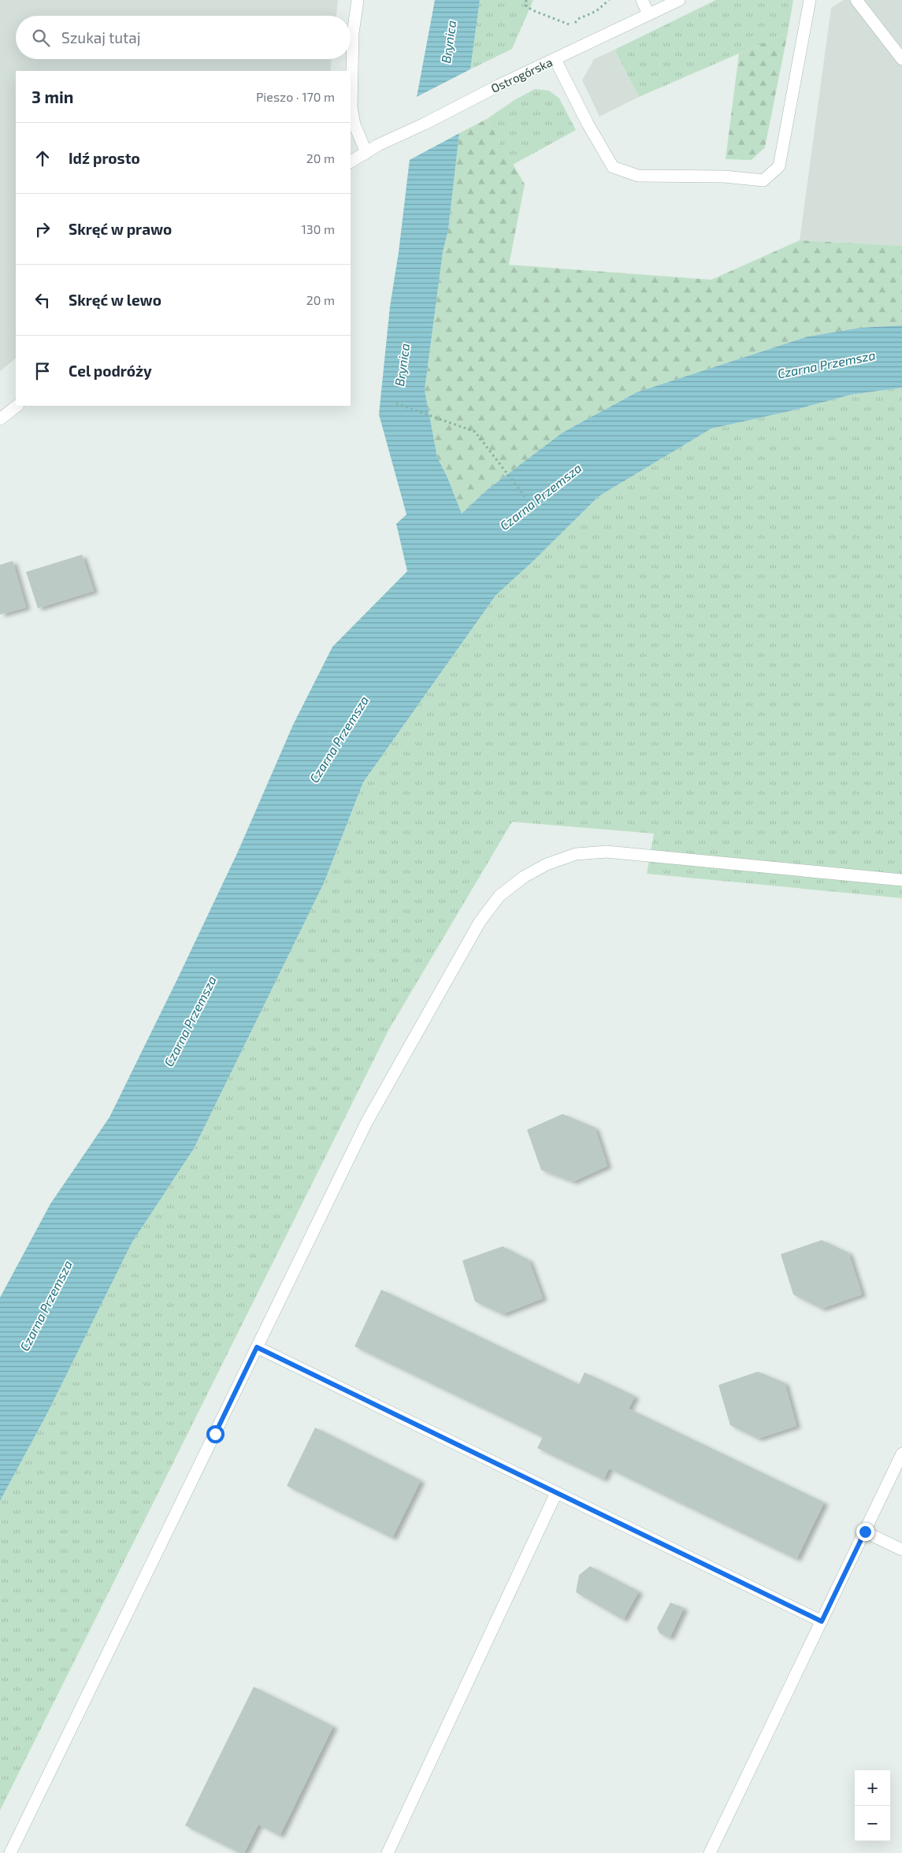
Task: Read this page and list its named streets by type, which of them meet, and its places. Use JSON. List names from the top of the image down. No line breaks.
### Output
{"streets":{"street":["Ostrogórska"]},"water":["Brynica","Czarna Przemsza"],"page":{"search":"Szukaj tutaj","heading":["3 min","Pieszo · 170 m"],"list":[["Idź prosto","20 m"],["Skręć w prawo","130 m"],["Skręć w lewo","20 m"],"Cel podróży"],"map_buttons":["+","−"]}}
